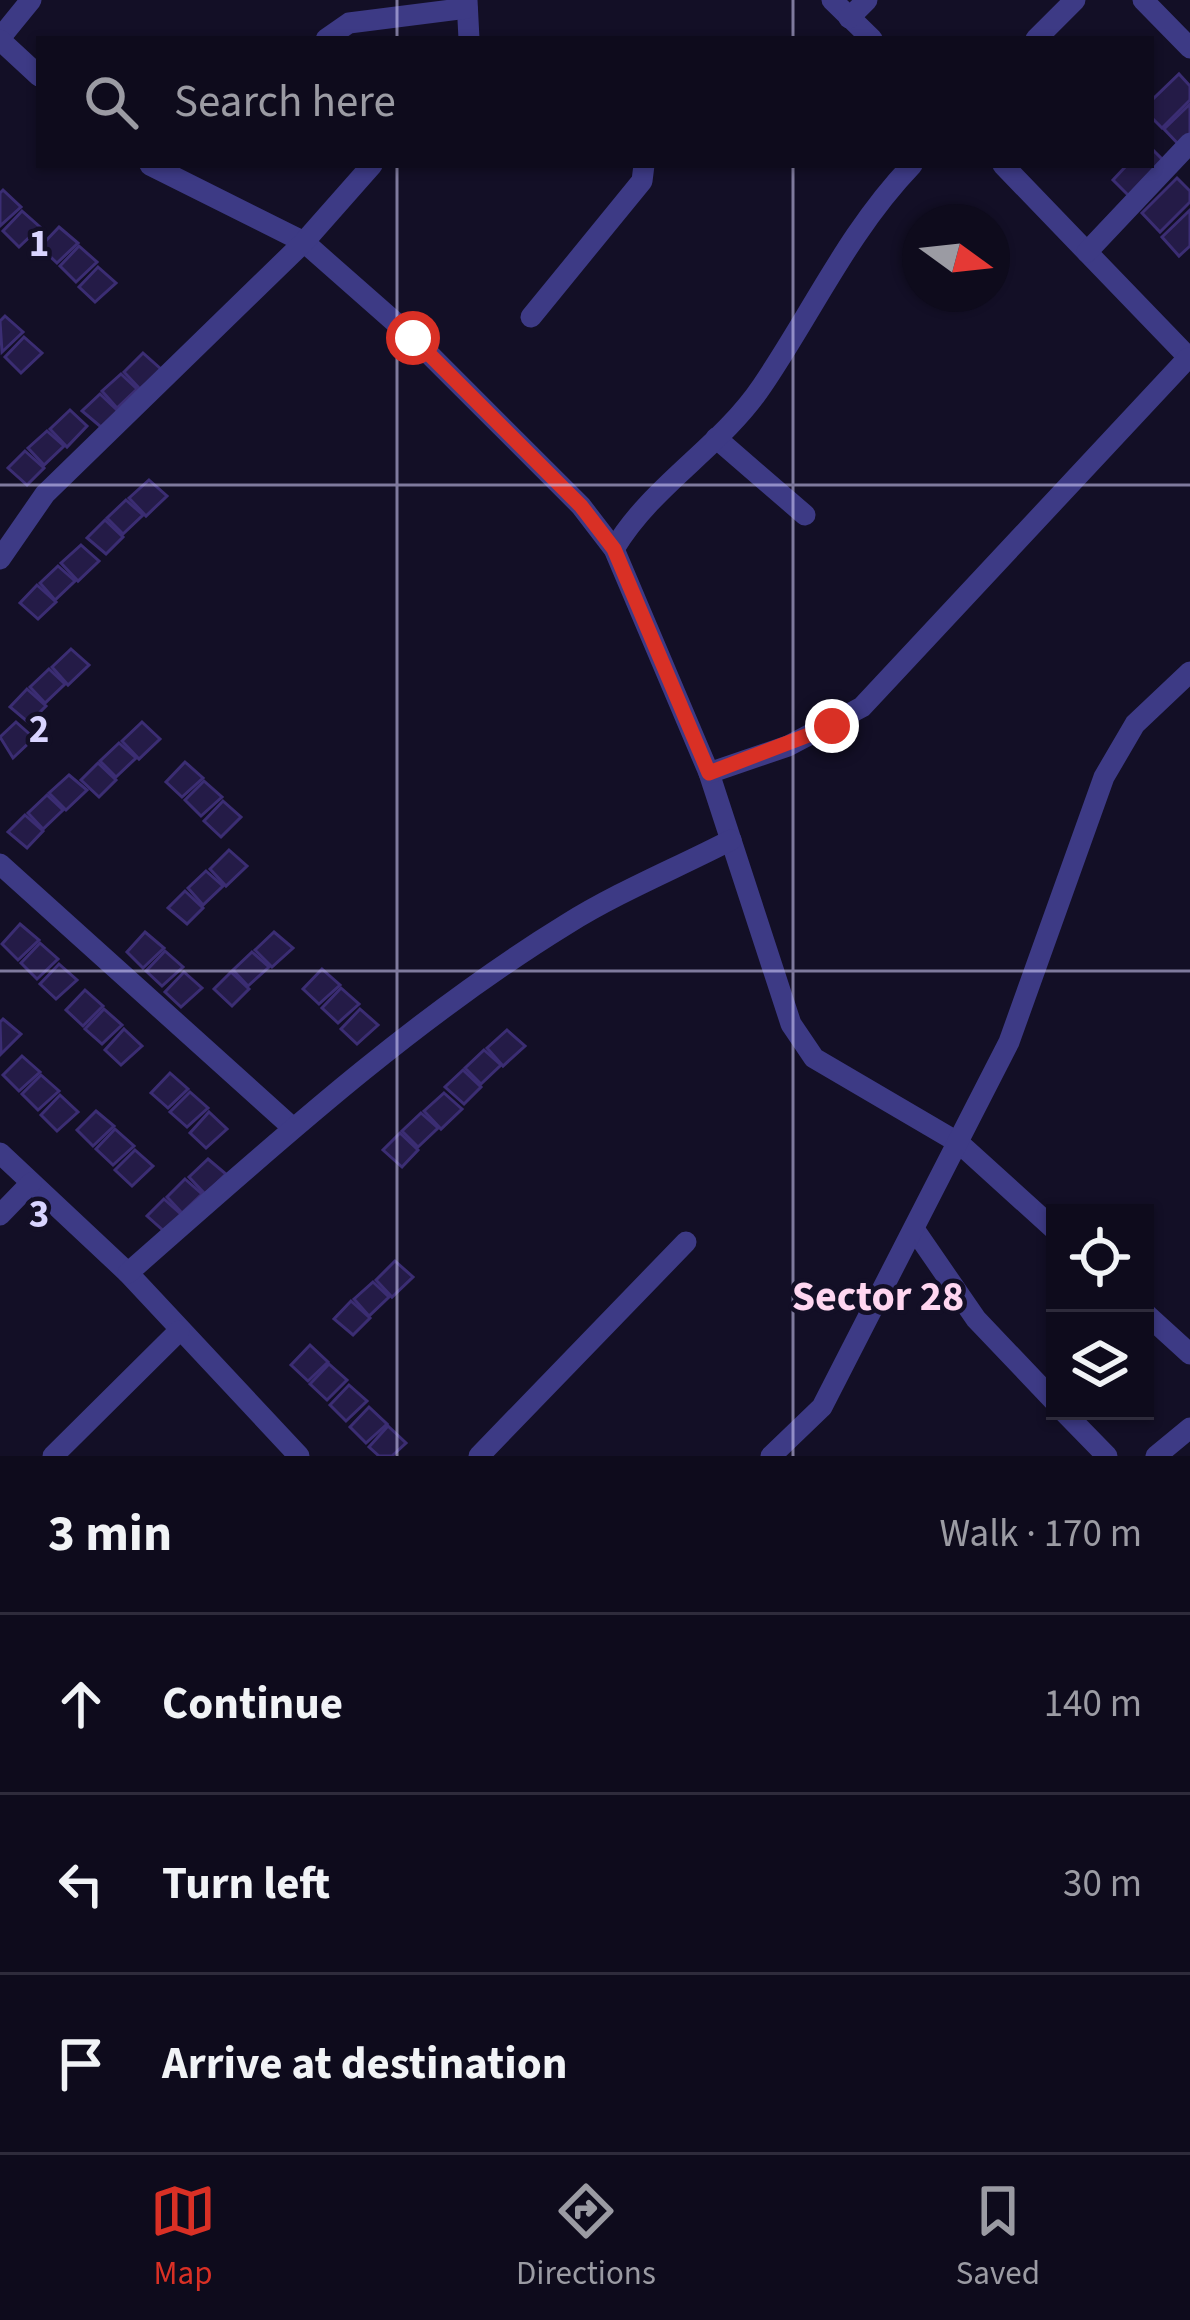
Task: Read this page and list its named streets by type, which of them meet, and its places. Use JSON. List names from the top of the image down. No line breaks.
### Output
{"districts":["Sector 28"],"north":"right","page":{"search":"Search here","heading":["3 min","Walk · 170 m"],"list":[["Continue","140 m"],["Turn left","30 m"],"Arrive at destination"],"nav":["Map","Directions","Saved"]},"grid":{"rows":["1","2","3"]}}
